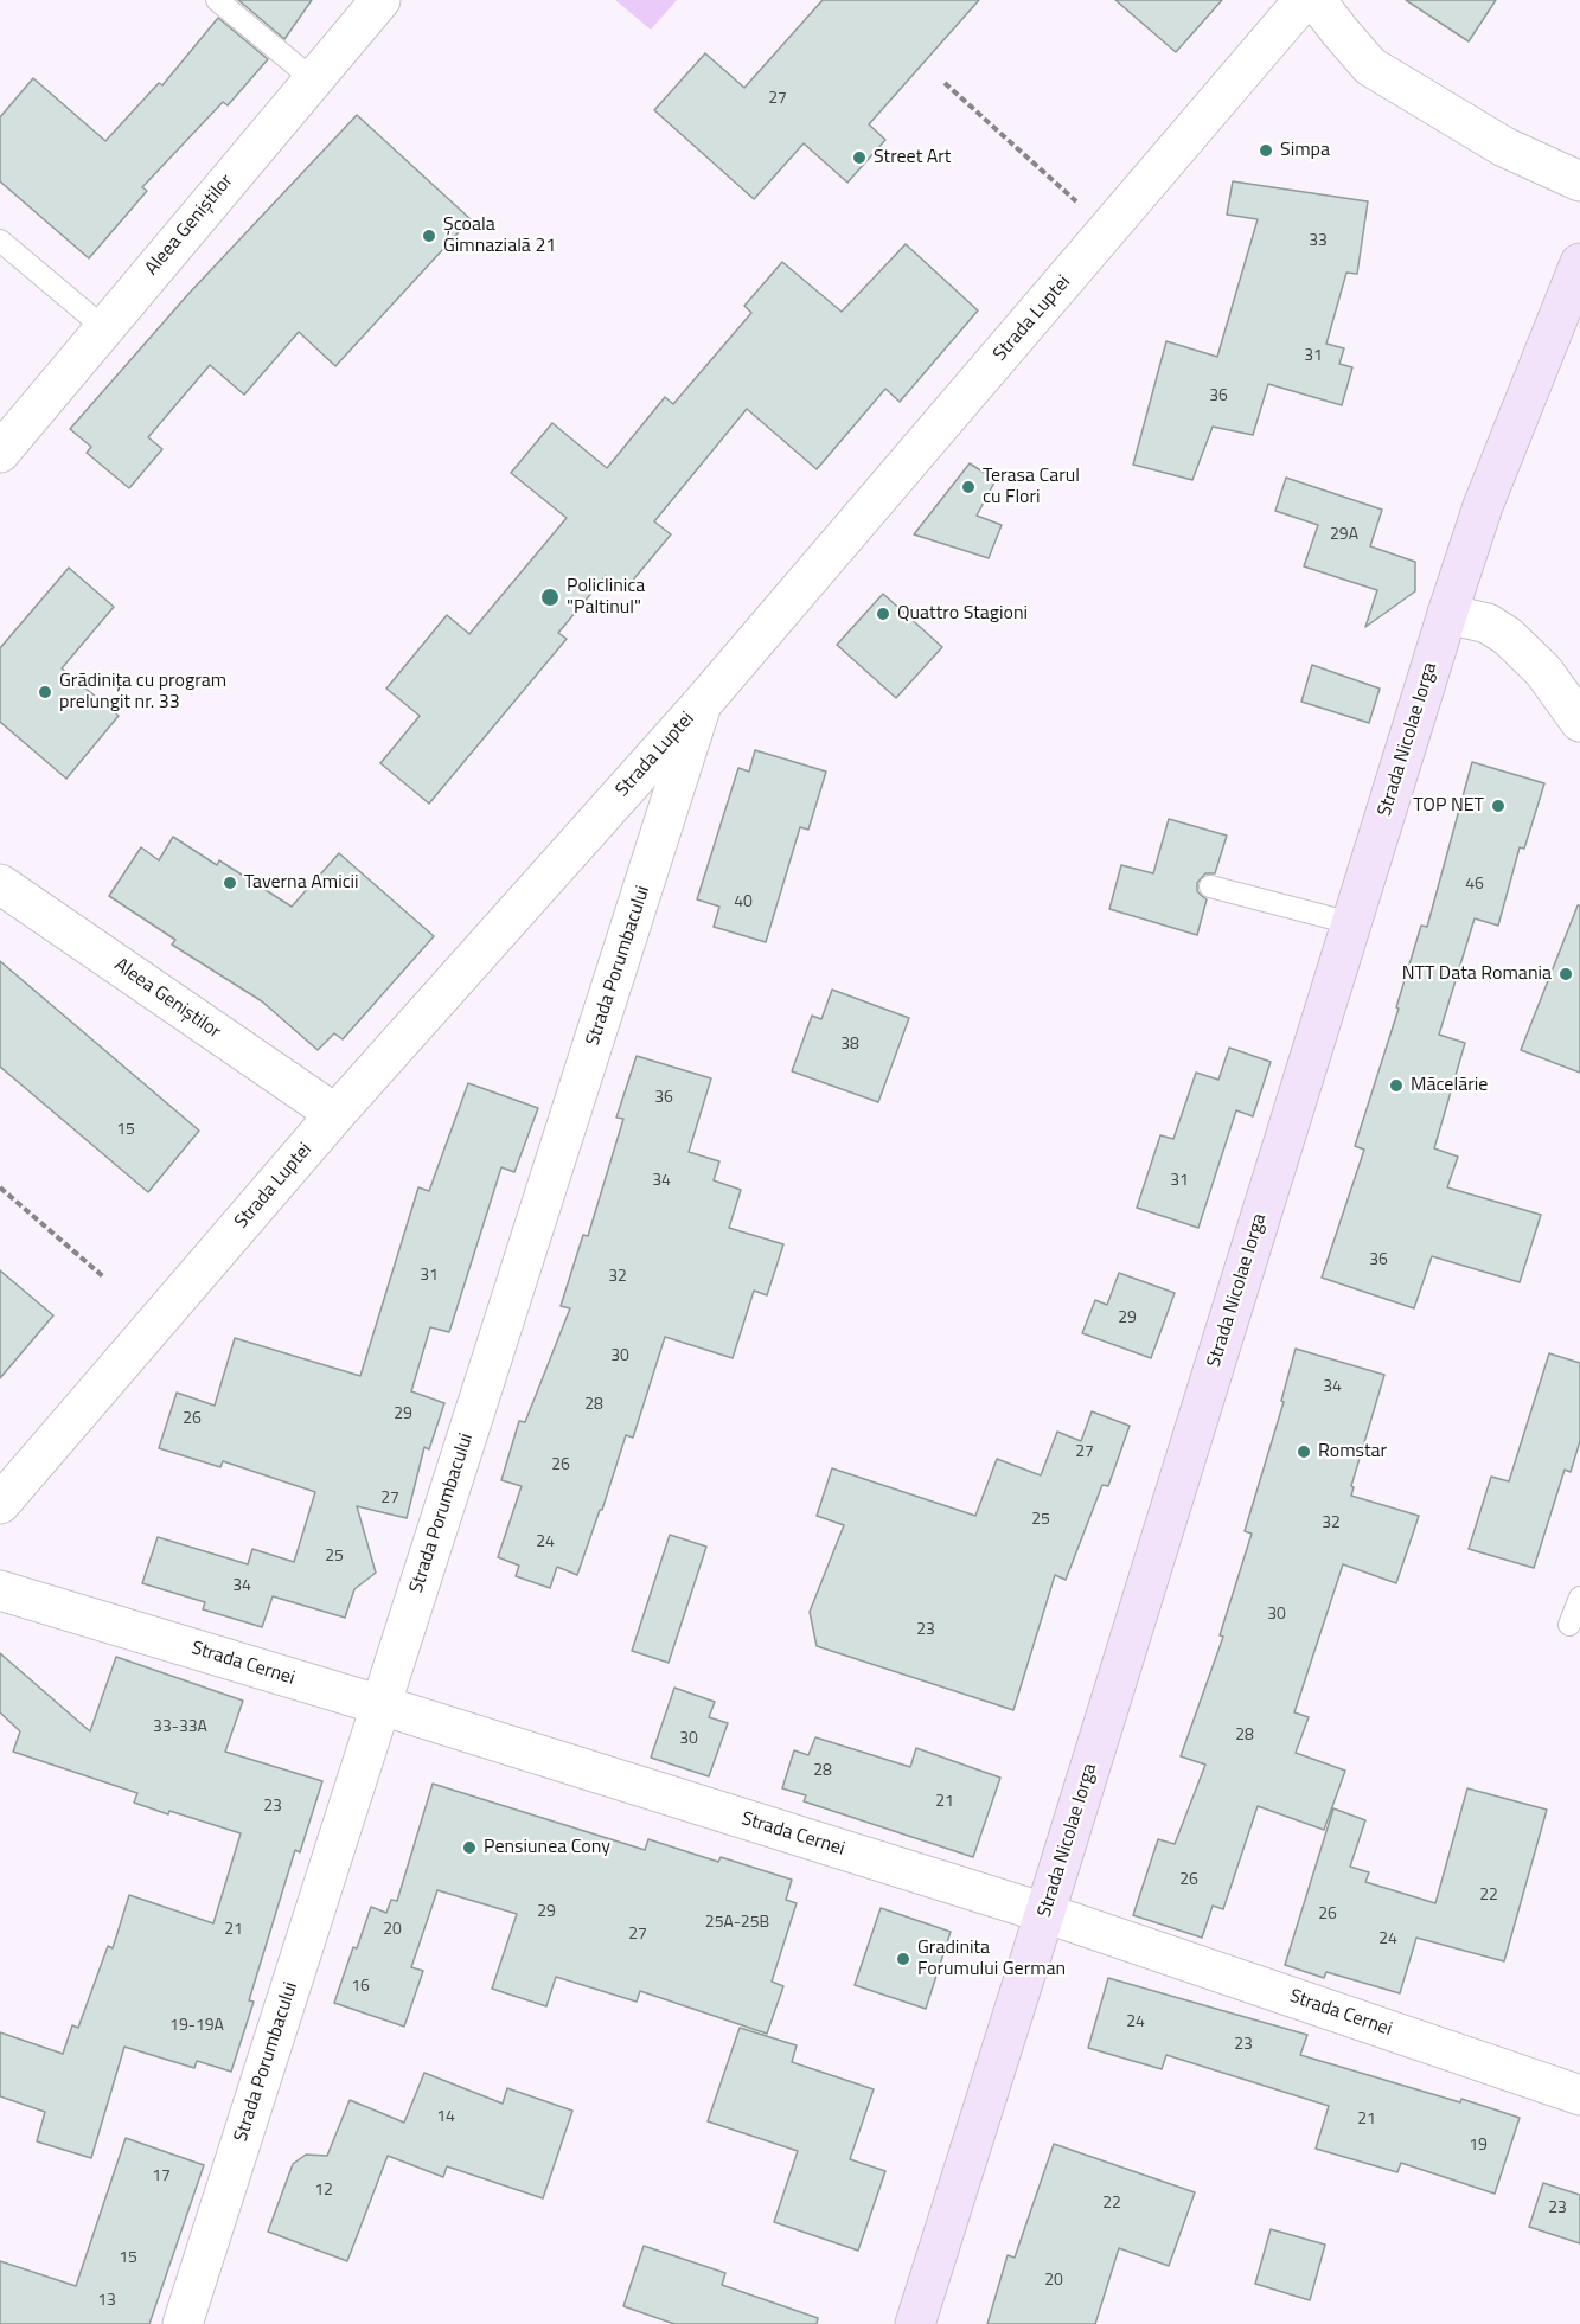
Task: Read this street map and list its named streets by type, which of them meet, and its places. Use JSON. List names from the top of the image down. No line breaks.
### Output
{"streets":{"main road":["Strada Nicolae Iorga"],"street":["Aleea Geniștilor","Strada Luptei","Strada Porumbacului","Strada Cernei"]},"crossings":[["Aleea Geniștilor","Strada Luptei"],["Strada Luptei","Strada Porumbacului"],["Strada Nicolae Iorga","Strada Cernei"],["Strada Porumbacului","Strada Cernei"]],"places":["Simpa","Street Art","Școala Gimnazială 21","Terasa Carul cu Flori","Policlinica \"Paltinul\"","Quattro Stagioni","Grădinița cu program prelungit nr. 33","TOP NET","Taverna Amicii","NTT Data Romania","Măcelărie","Romstar","Pensiunea Cony","Gradinita Forumului German"],"house_numbers":["27","33","31","36","29A","46","40","38","36","15","34","31","36","31","32","29","30","34","28","29","26","27","26","27","25","32","24","25","34","30","23","33-33A","28","30","28","21","23","26","22","29","26","25A-25B","21","20","27","24","16","24","19-19A","23","14","21","19","17","12","22","23","15","20","13"]}
